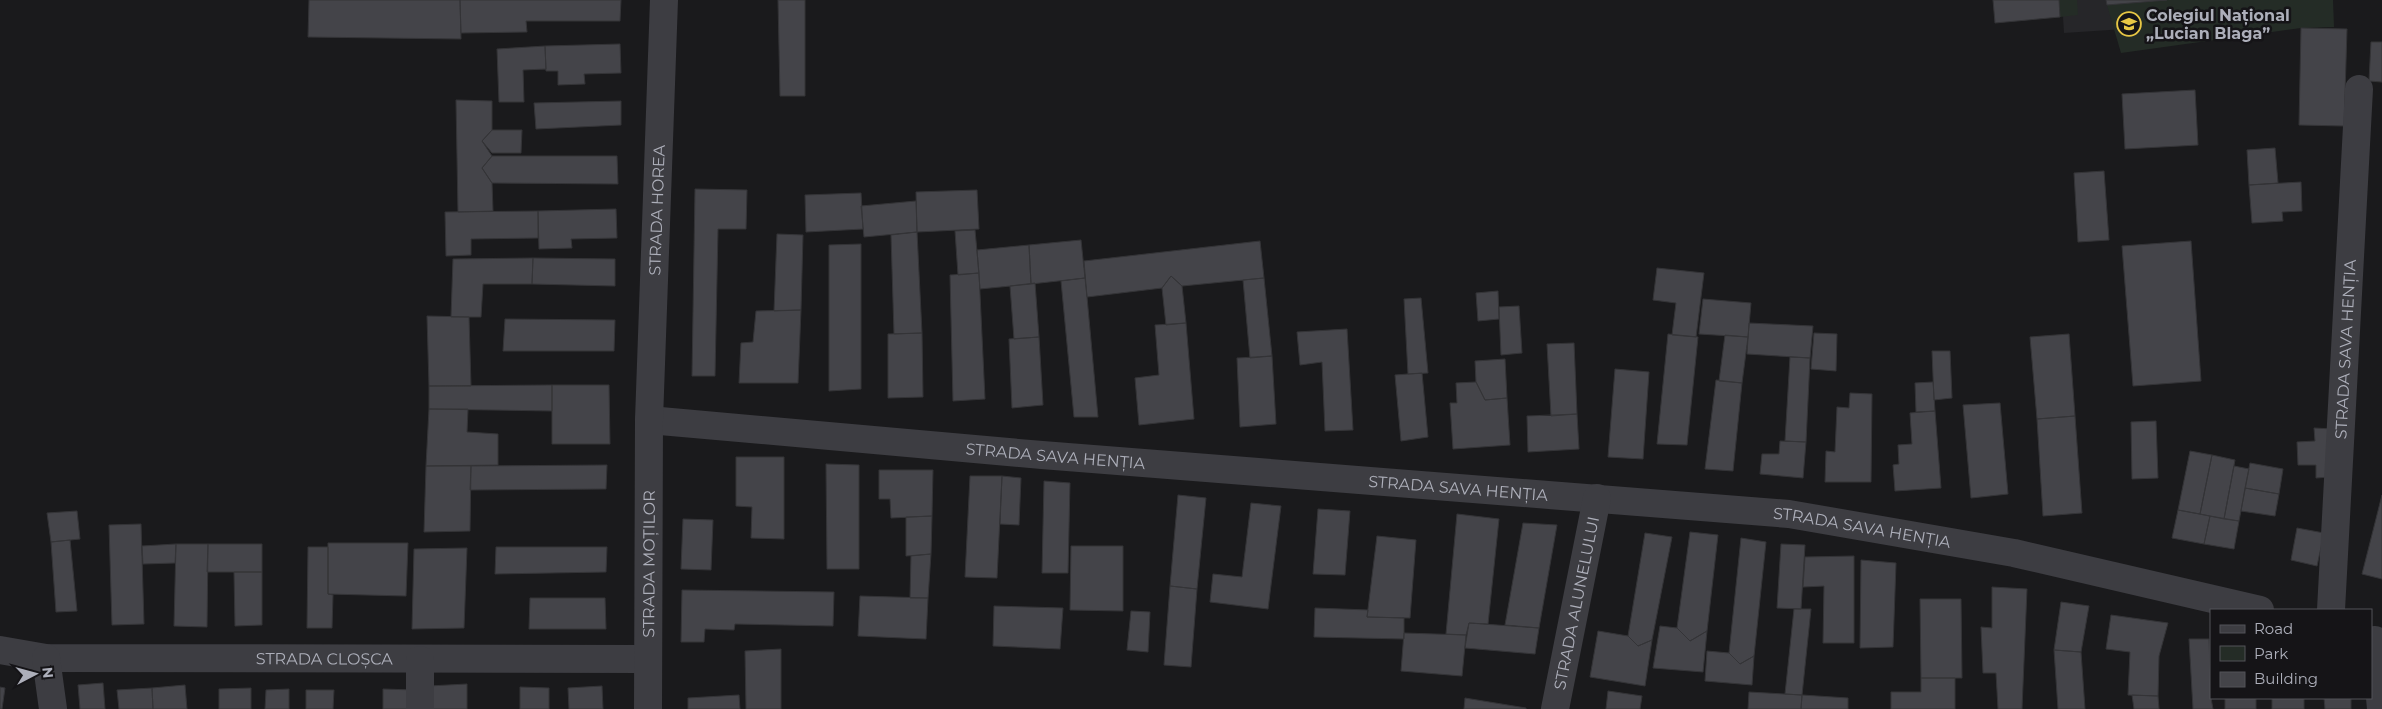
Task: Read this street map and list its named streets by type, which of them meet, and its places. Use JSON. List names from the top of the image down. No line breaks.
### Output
{"streets":{"street":["STRADA HOREA","STRADA SAVA HENȚIA","STRADA MOȚILOR","STRADA ALUNELULUI","STRADA CLOȘCA"]},"crossings":[["STRADA HOREA","STRADA SAVA HENȚIA"],["STRADA HOREA","STRADA MOȚILOR"],["STRADA SAVA HENȚIA","STRADA MOȚILOR"],["STRADA SAVA HENȚIA","STRADA ALUNELULUI"],["STRADA MOȚILOR","STRADA CLOȘCA"]],"places":{"school or university":["Colegiul Național „Lucian Blaga”"]},"legend":["Road","Park","Building"],"north":"right"}
